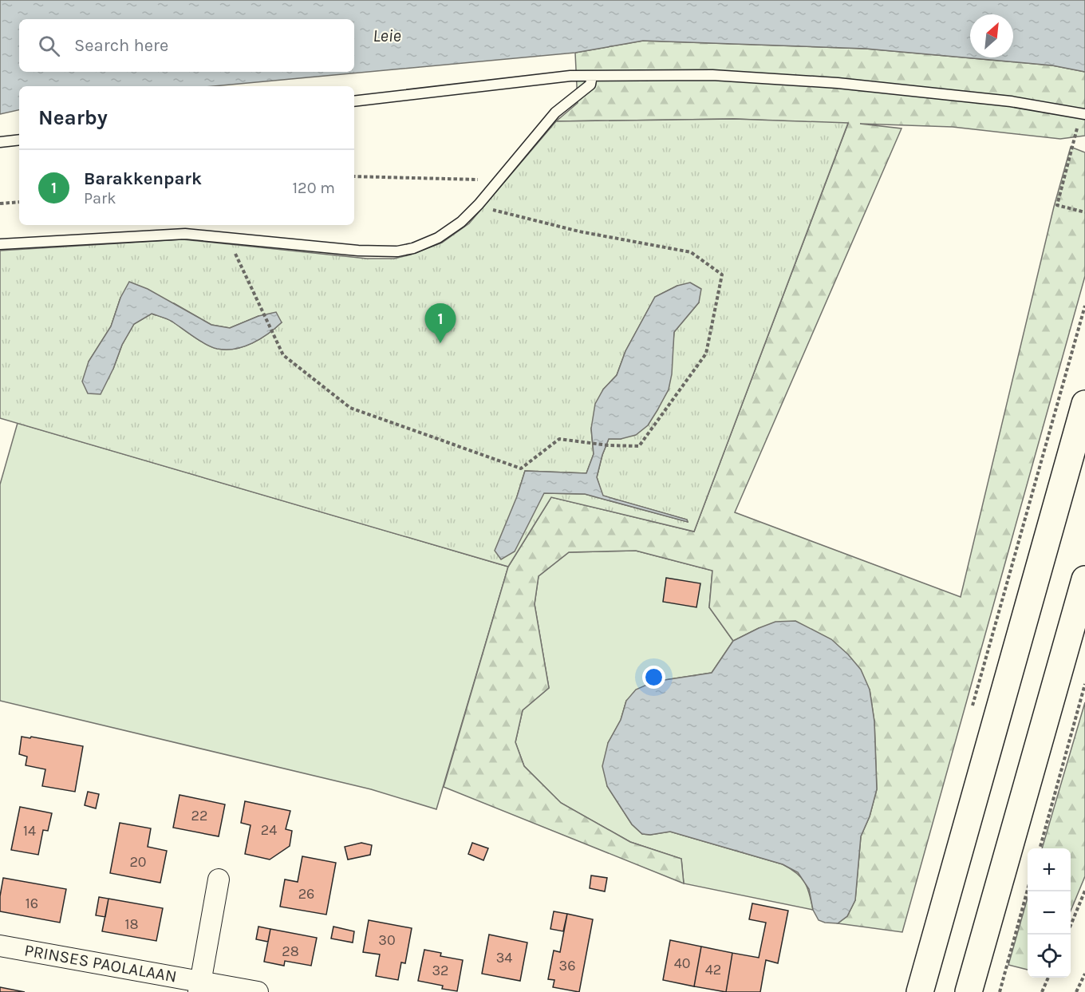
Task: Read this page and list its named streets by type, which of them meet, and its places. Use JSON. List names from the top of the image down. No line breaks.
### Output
{"streets":{"street":["PRINSES PAOLALAAN"]},"water":["Leie"],"house_numbers":["22","24","14","20","26","16","18","30","28","34","40","36","42","32"],"north":"top right","page":{"search":"Search here","heading":"Nearby","list":[{"mark":"1","name":"Barakkenpark","note":"Park","value":"120 m"}],"pins":"1","map_buttons":["+","−"]}}
